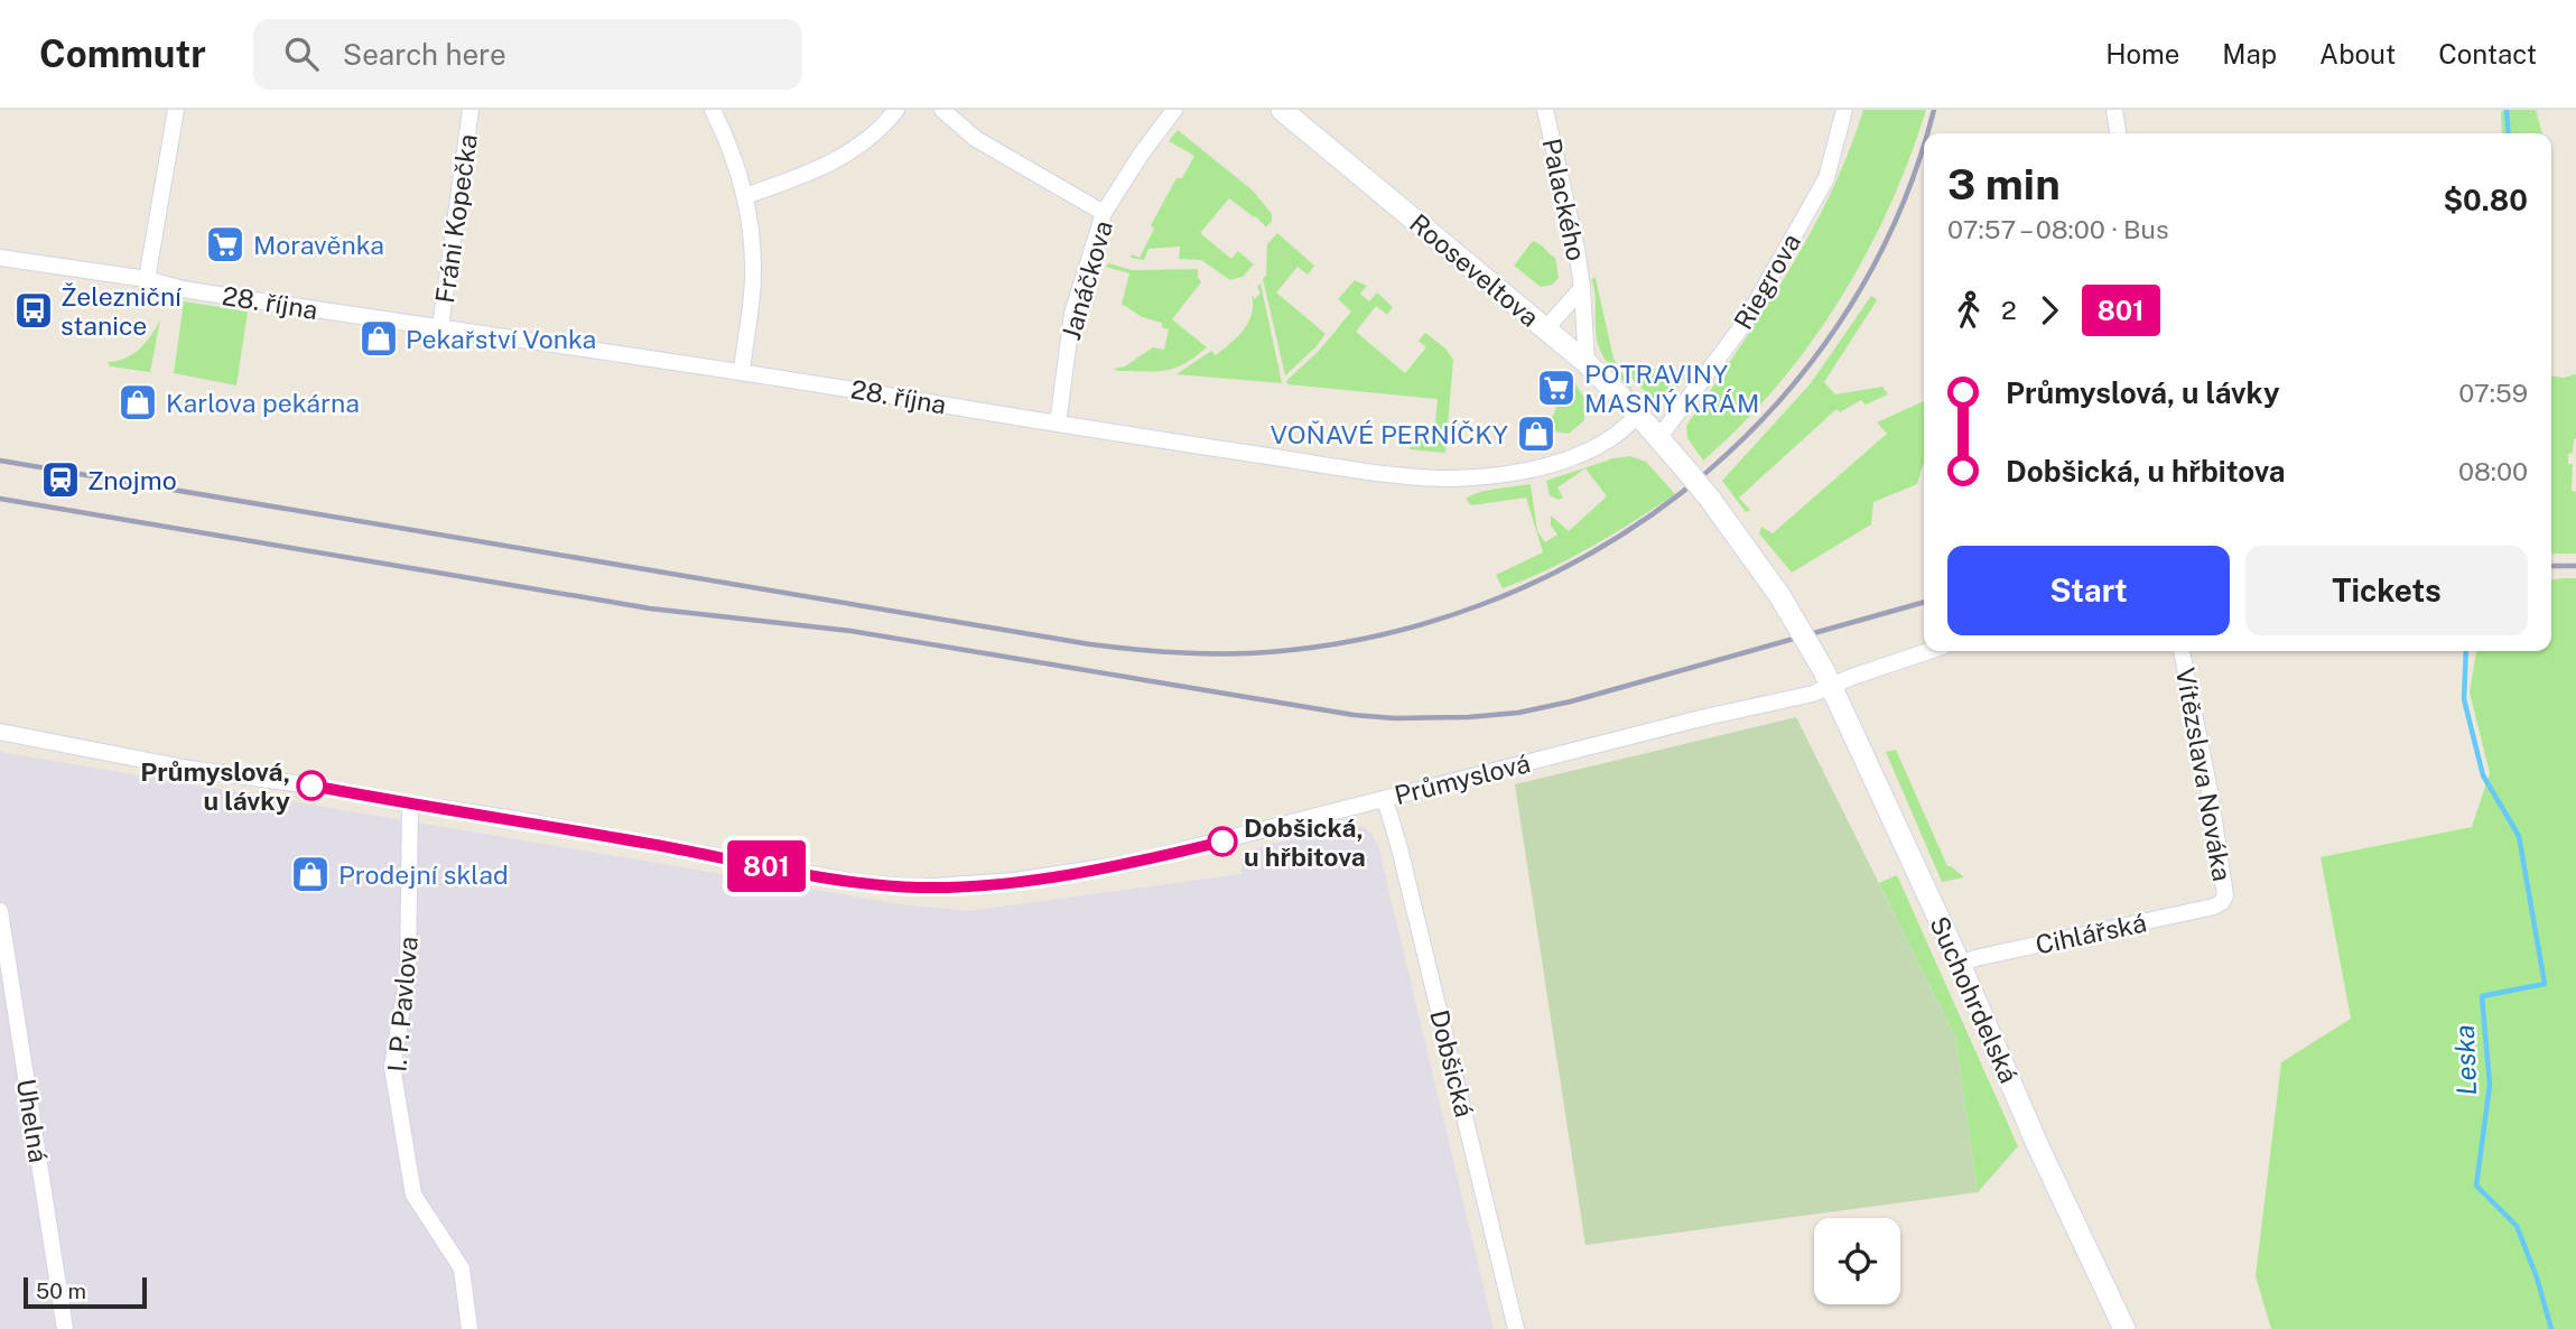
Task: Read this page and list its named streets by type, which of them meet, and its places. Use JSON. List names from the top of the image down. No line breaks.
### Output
{"streets":{"main road":["Rooseveltova","Suchohrdelská"],"street":["Palackého","Fráni Kopečka","Janáčkova","Riegrova","28. října","Vítězslava Nováka","Průmyslová","Cihlářská","I. P. Pavlova","Dobšická","Uhelná"]},"crossings":[["Palackého","Rooseveltova"],["Fráni Kopečka","28. října"],["Rooseveltova","Riegrova"],["Rooseveltova","28. října"],["Rooseveltova","Suchohrdelská"],["Janáčkova","28. října"],["Vítězslava Nováka","Cihlářská"],["Průmyslová","Suchohrdelská"],["Průmyslová","I. P. Pavlova"],["Průmyslová","Dobšická"],["Cihlářská","Suchohrdelská"]],"water":["Leska"],"places":{"supermarket":["Moravěnka","POTRAVINY MASNÝ KRÁM"],"bus stop":["Železniční stanice"],"shop":["Pekařství Vonka","Karlova pekárna","VOŇAVÉ PERNÍČKY","Prodejní sklad"],"station":["Znojmo"],"other":["Průmyslová, u lávky","Dobšická, u hřbitova"]},"lines":["bus line 801"],"scale_bar":"50 m","page":{"header":"Commutr","search":"Search here","nav":["Home","Map","About","Contact"],"on_map":"801","heading":["3 min","07:57 – 08:00 · Bus","$0.80"],"legs":["2","801"],"list":[{"name":"Průmyslová, u lávky","value":"07:59"},{"name":"Dobšická, u hřbitova","value":"08:00"}],"buttons":["Start","Tickets"],"scale":"50 m"}}
